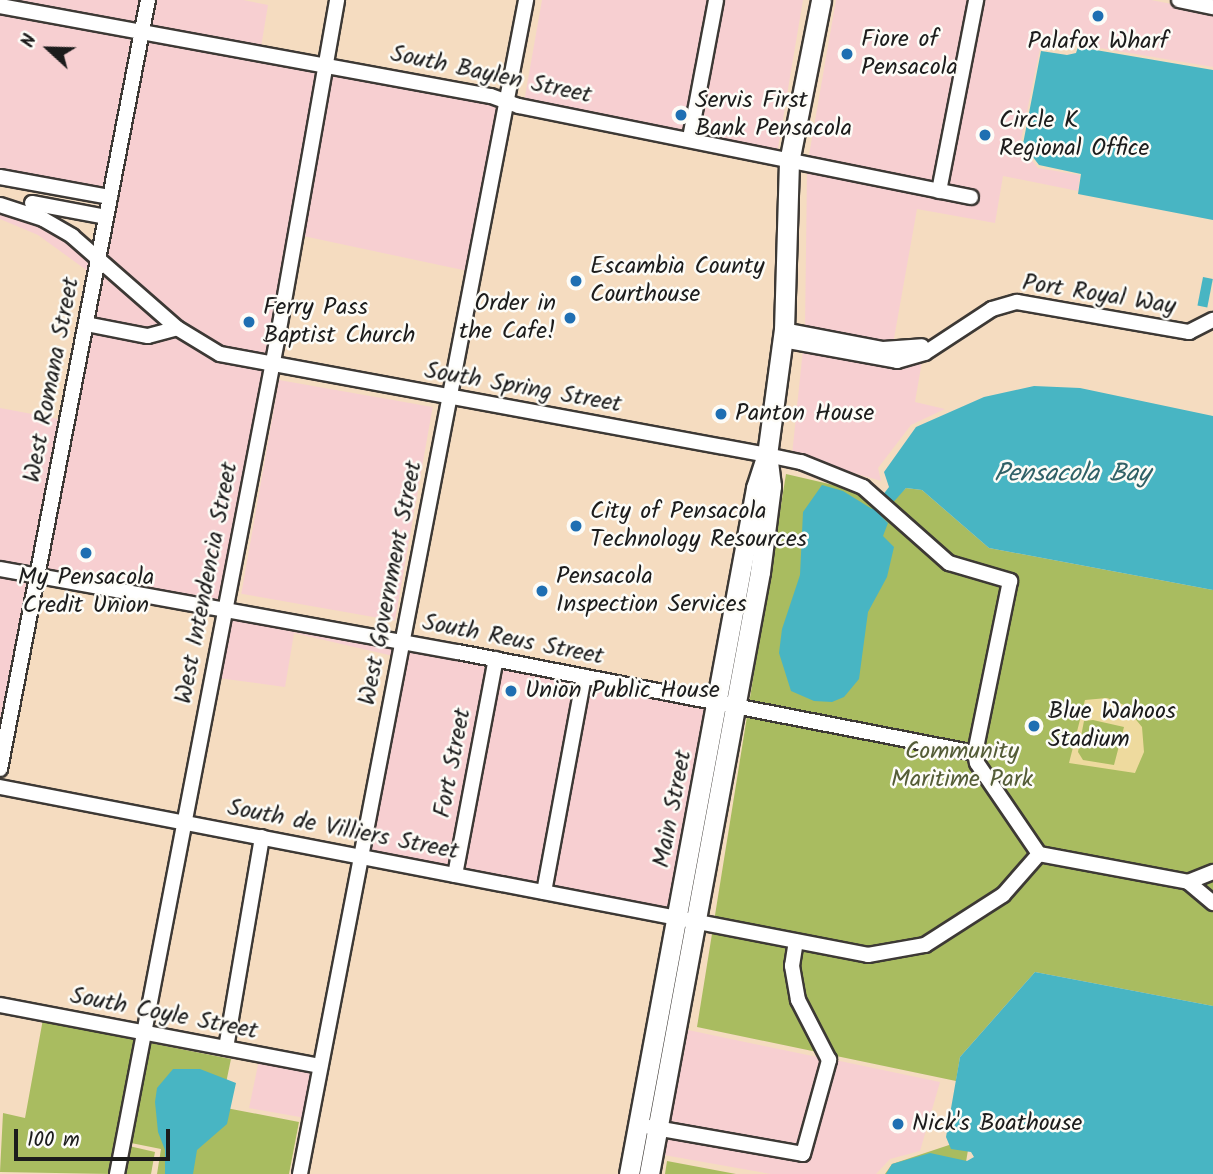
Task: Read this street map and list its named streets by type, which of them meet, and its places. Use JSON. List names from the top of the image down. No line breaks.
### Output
{"streets":{"main road":["Main Street"],"street":["South Baylen Street","Port Royal Way","West Romana Street","South Spring Street","West Intendencia Street","West Government Street","South Reus Street","Fort Street","South de Villiers Street","South Coyle Street"]},"crossings":[["South Baylen Street","West Romana Street"],["South Baylen Street","West Intendencia Street"],["South Baylen Street","West Government Street"],["South Baylen Street","Main Street"],["Port Royal Way","Main Street"],["West Romana Street","South Spring Street"],["West Romana Street","South Reus Street"],["South Spring Street","West Intendencia Street"],["South Spring Street","West Government Street"],["South Spring Street","South Reus Street"],["South Spring Street","Main Street"],["West Intendencia Street","South Reus Street"],["West Intendencia Street","South de Villiers Street"],["West Intendencia Street","South Coyle Street"],["West Government Street","South Reus Street"],["West Government Street","South de Villiers Street"],["West Government Street","South Coyle Street"],["South Reus Street","Fort Street"],["South Reus Street","Main Street"],["Fort Street","South de Villiers Street"],["Main Street","South de Villiers Street"]],"water":["Pensacola Bay"],"parks":["Community Maritime Park"],"places":["Palafox Wharf","Fiore of Pensacola","Servis First Bank Pensacola","Circle K Regional Office","Escambia County Courthouse","Order in the Cafe!","Ferry Pass Baptist Church","Panton House","City of Pensacola Technology Resources","My Pensacola Credit Union","Pensacola Inspection Services","Union Public House","Blue Wahoos Stadium","Nick's Boathouse"],"scale_bar":"100 m","north":"left"}
